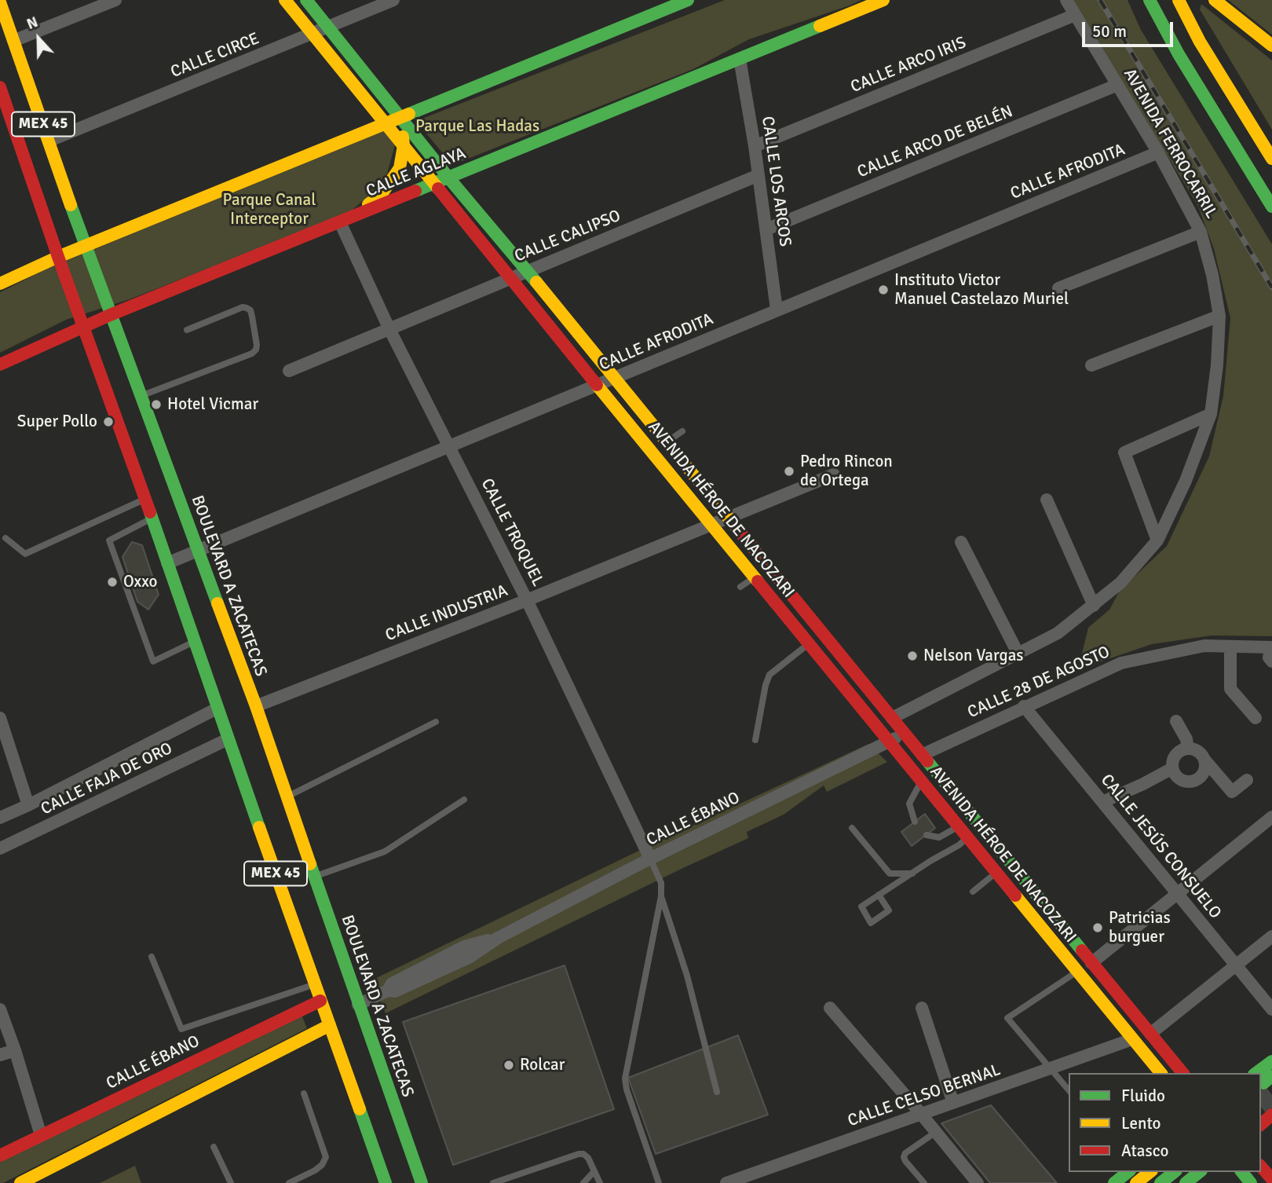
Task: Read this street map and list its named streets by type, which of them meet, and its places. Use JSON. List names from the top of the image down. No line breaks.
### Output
{"streets":{"main road":["MEX 45","CALLE AGLAYA","AVENIDA HÉROE DE NACOZARI","BOULEVARD A ZACATECAS","CALLE ÉBANO"],"street":["CALLE CIRCE","CALLE ARCO IRIS","CALLE ARCO DE BELÉN","AVENIDA FERROCARRIL","CALLE AFRODITA","CALLE LOS ARCOS","CALLE CALIPSO","CALLE TROQUEL","CALLE INDUSTRIA","CALLE 28 DE AGOSTO","CALLE FAJA DE ORO","CALLE JESÚS CONSUELO","CALLE CELSO BERNAL"]},"crossings":[["CALLE CIRCE","AVENIDA HÉROE DE NACOZARI"],["CALLE CIRCE","BOULEVARD A ZACATECAS"],["CALLE ARCO IRIS","AVENIDA FERROCARRIL"],["CALLE ARCO IRIS","CALLE LOS ARCOS"],["MEX 45","CALLE AFRODITA"],["MEX 45","CALLE AGLAYA"],["MEX 45","CALLE FAJA DE ORO"],["MEX 45","CALLE ÉBANO"],["CALLE ARCO DE BELÉN","AVENIDA FERROCARRIL"],["CALLE ARCO DE BELÉN","CALLE LOS ARCOS"],["AVENIDA FERROCARRIL","CALLE AFRODITA"],["AVENIDA FERROCARRIL","AVENIDA HÉROE DE NACOZARI"],["CALLE AFRODITA","CALLE LOS ARCOS"],["CALLE AFRODITA","AVENIDA HÉROE DE NACOZARI"],["CALLE AFRODITA","CALLE TROQUEL"],["CALLE AFRODITA","BOULEVARD A ZACATECAS"],["CALLE AGLAYA","CALLE LOS ARCOS"],["CALLE AGLAYA","AVENIDA HÉROE DE NACOZARI"],["CALLE AGLAYA","CALLE TROQUEL"],["CALLE AGLAYA","BOULEVARD A ZACATECAS"],["CALLE LOS ARCOS","CALLE CALIPSO"],["CALLE CALIPSO","AVENIDA HÉROE DE NACOZARI"],["CALLE CALIPSO","CALLE TROQUEL"],["AVENIDA HÉROE DE NACOZARI","CALLE INDUSTRIA"],["AVENIDA HÉROE DE NACOZARI","CALLE 28 DE AGOSTO"],["AVENIDA HÉROE DE NACOZARI","CALLE ÉBANO"],["AVENIDA HÉROE DE NACOZARI","CALLE CELSO BERNAL"],["CALLE TROQUEL","CALLE INDUSTRIA"],["CALLE TROQUEL","CALLE ÉBANO"],["BOULEVARD A ZACATECAS","CALLE INDUSTRIA"],["BOULEVARD A ZACATECAS","CALLE ÉBANO"],["CALLE 28 DE AGOSTO","CALLE JESÚS CONSUELO"]],"parks":["Parque Las Hadas","Parque Canal Interceptor"],"places":["Instituto Victor Manuel Castelazo Muriel","Hotel Vicmar","Super Pollo","Pedro Rincon de Ortega","Oxxo","Nelson Vargas","Patricias burguer","Rolcar"],"legend":["Fluido","Lento","Atasco"],"scale_bar":"50 m","north":"top"}
